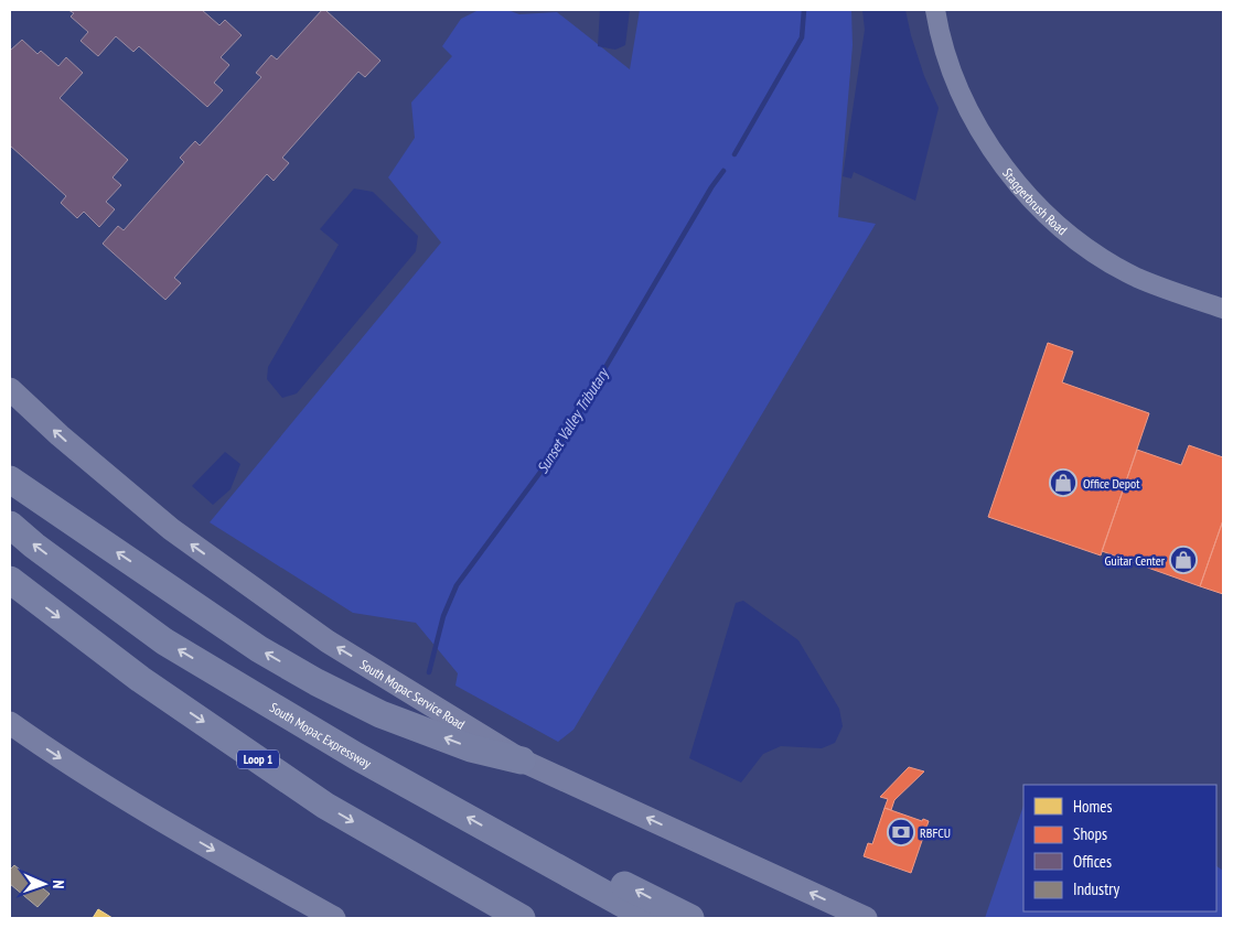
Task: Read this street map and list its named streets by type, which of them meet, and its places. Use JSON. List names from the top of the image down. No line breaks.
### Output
{"streets":{"highway":["South Mopac Expressway","Loop 1"],"main road":["South Mopac Service Road"],"street":["Staggerbrush Road"]},"one_way":["South Mopac Service Road"],"water":["Sunset Valley Tributary"],"places":{"shop":["Office Depot","Guitar Center"],"bank":["RBFCU"]},"legend":["Homes","Shops","Offices","Industry"],"north":"right"}
